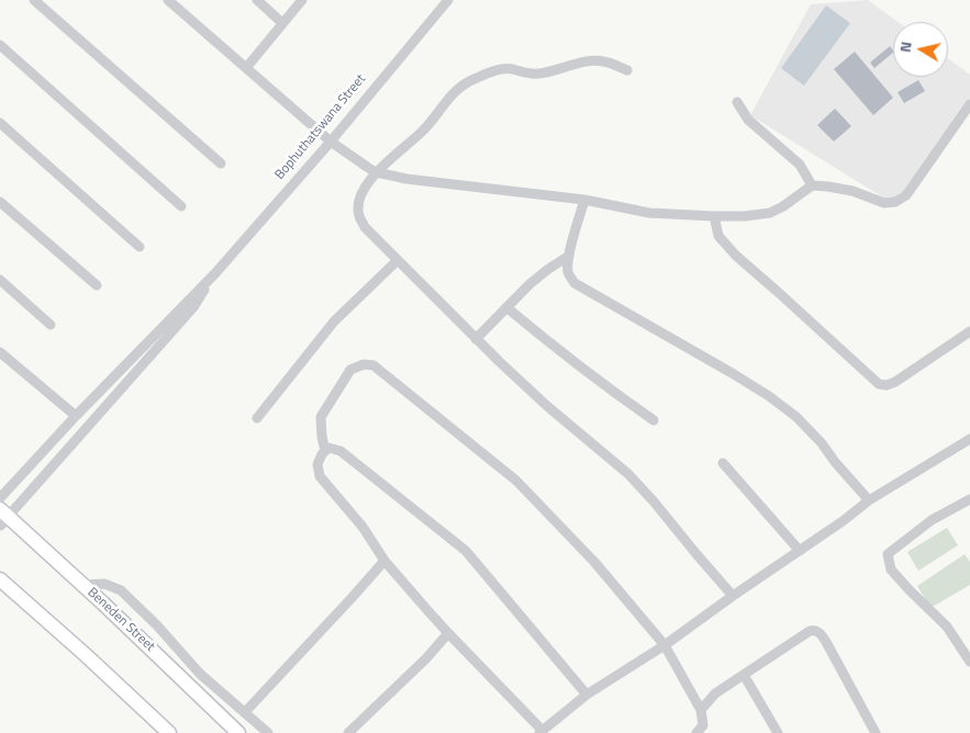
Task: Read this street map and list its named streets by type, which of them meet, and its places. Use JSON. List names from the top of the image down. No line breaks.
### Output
{"streets":{"main road":["Beneden Street"],"street":["Bophuthatswana Street"]},"crossings":[["Bophuthatswana Street","Beneden Street"]],"north":"left"}
